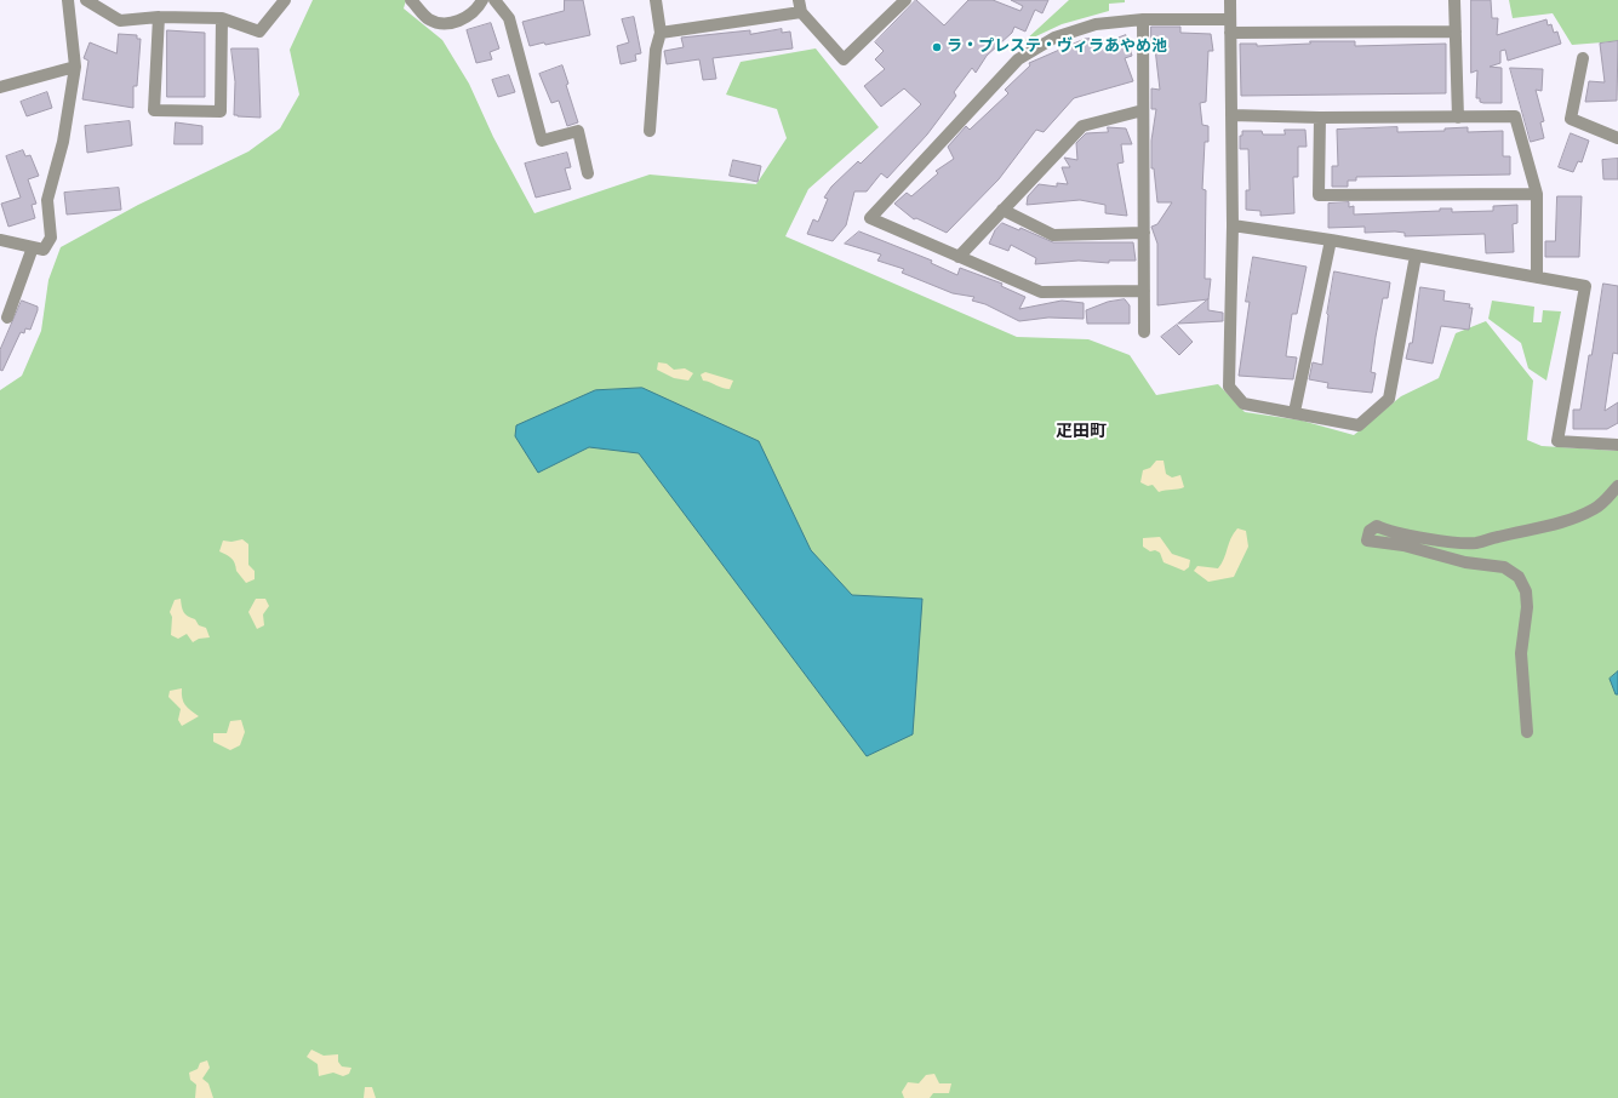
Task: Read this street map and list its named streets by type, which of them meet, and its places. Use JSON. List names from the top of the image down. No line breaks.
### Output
{"districts":["疋田町"],"places":["ラ・プレステ・ヴィラあやめ池"]}
